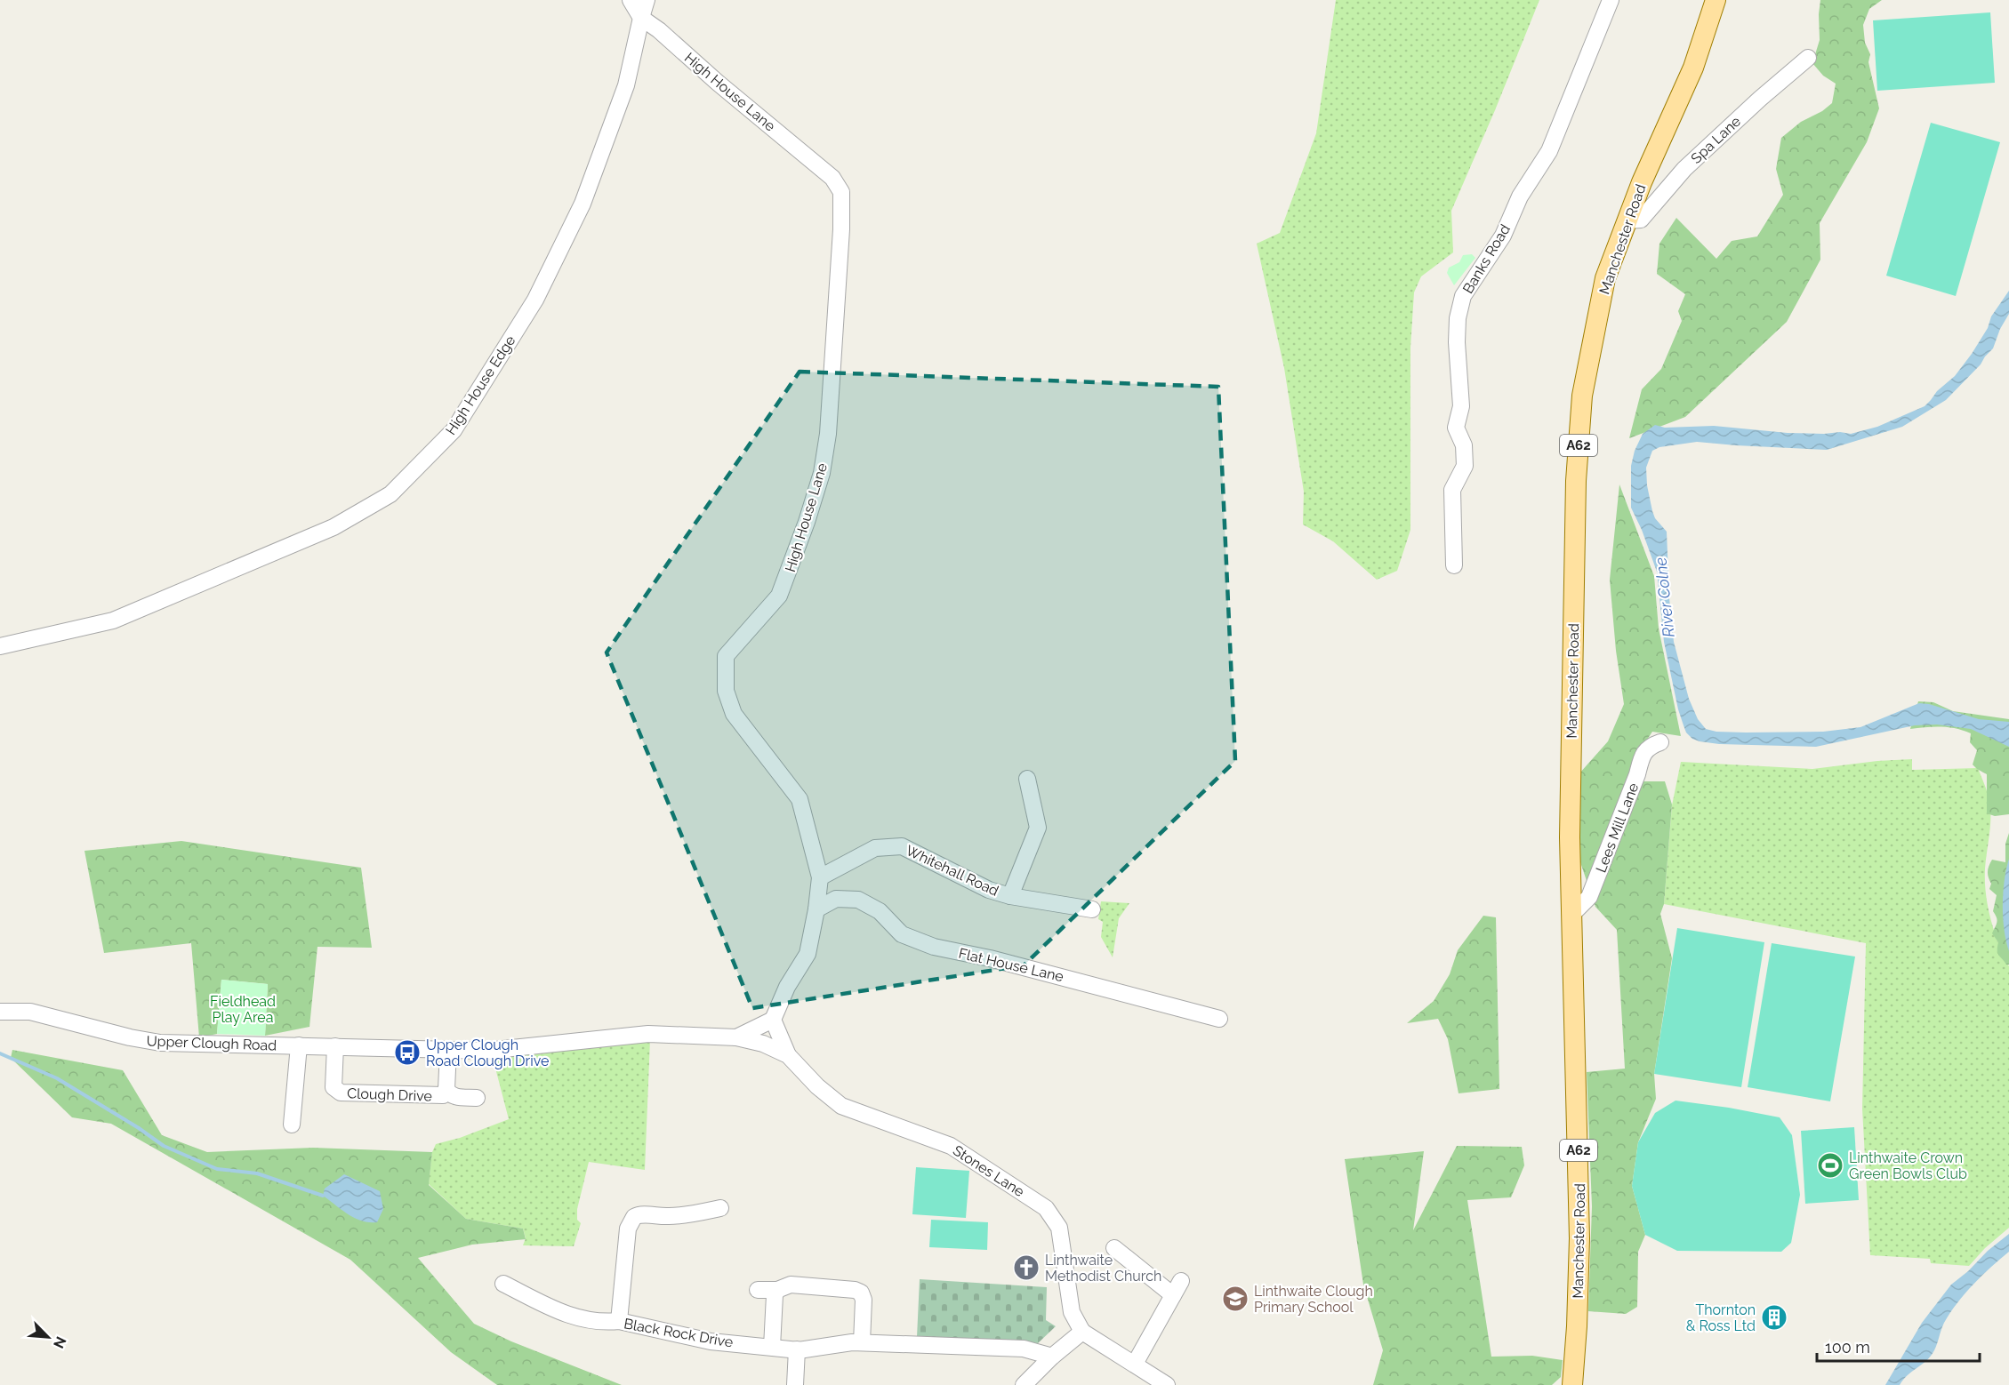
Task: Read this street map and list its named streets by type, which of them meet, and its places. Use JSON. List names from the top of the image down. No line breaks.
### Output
{"streets":{"main road":["Manchester Road","A62"],"street":["High House Lane","Spa Lane","Banks Road","High House Edge","Lees Mill Lane","Whitehall Road","Flat House Lane","Upper Clough Road","Clough Drive","Stones Lane","Black Rock Drive"]},"crossings":[["High House Lane","High House Edge"],["High House Lane","Whitehall Road"],["High House Lane","Flat House Lane"],["Spa Lane","Manchester Road"],["Manchester Road","Lees Mill Lane"],["Upper Clough Road","Clough Drive"],["Upper Clough Road","Stones Lane"]],"water":["River Colne"],"parks":["Fieldhead Play Area"],"places":{"bus stop":["Upper Clough Road Clough Drive"],"sports":["Linthwaite Crown Green Bowls Club"],"church":["Linthwaite Methodist Church"],"school or university":["Linthwaite Clough Primary School"],"building":["Thornton & Ross Ltd"]},"scale_bar":"100 m","north":"bottom right"}
